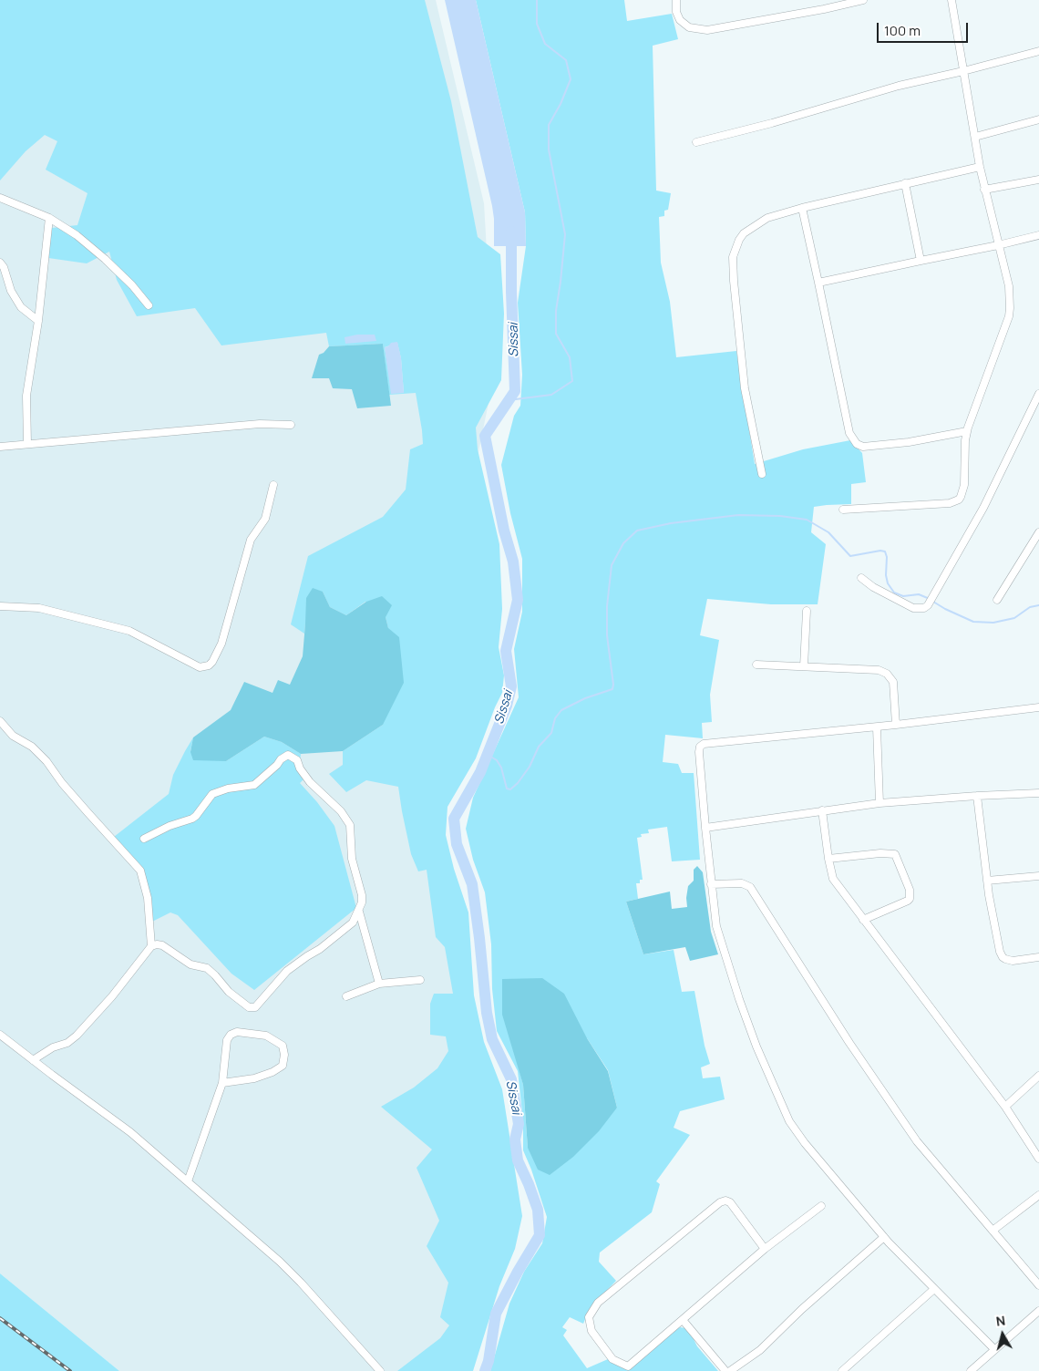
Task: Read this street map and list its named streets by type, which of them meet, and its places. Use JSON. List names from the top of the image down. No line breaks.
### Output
{"water":["Sissai"],"scale_bar":"100 m","north":"top"}
